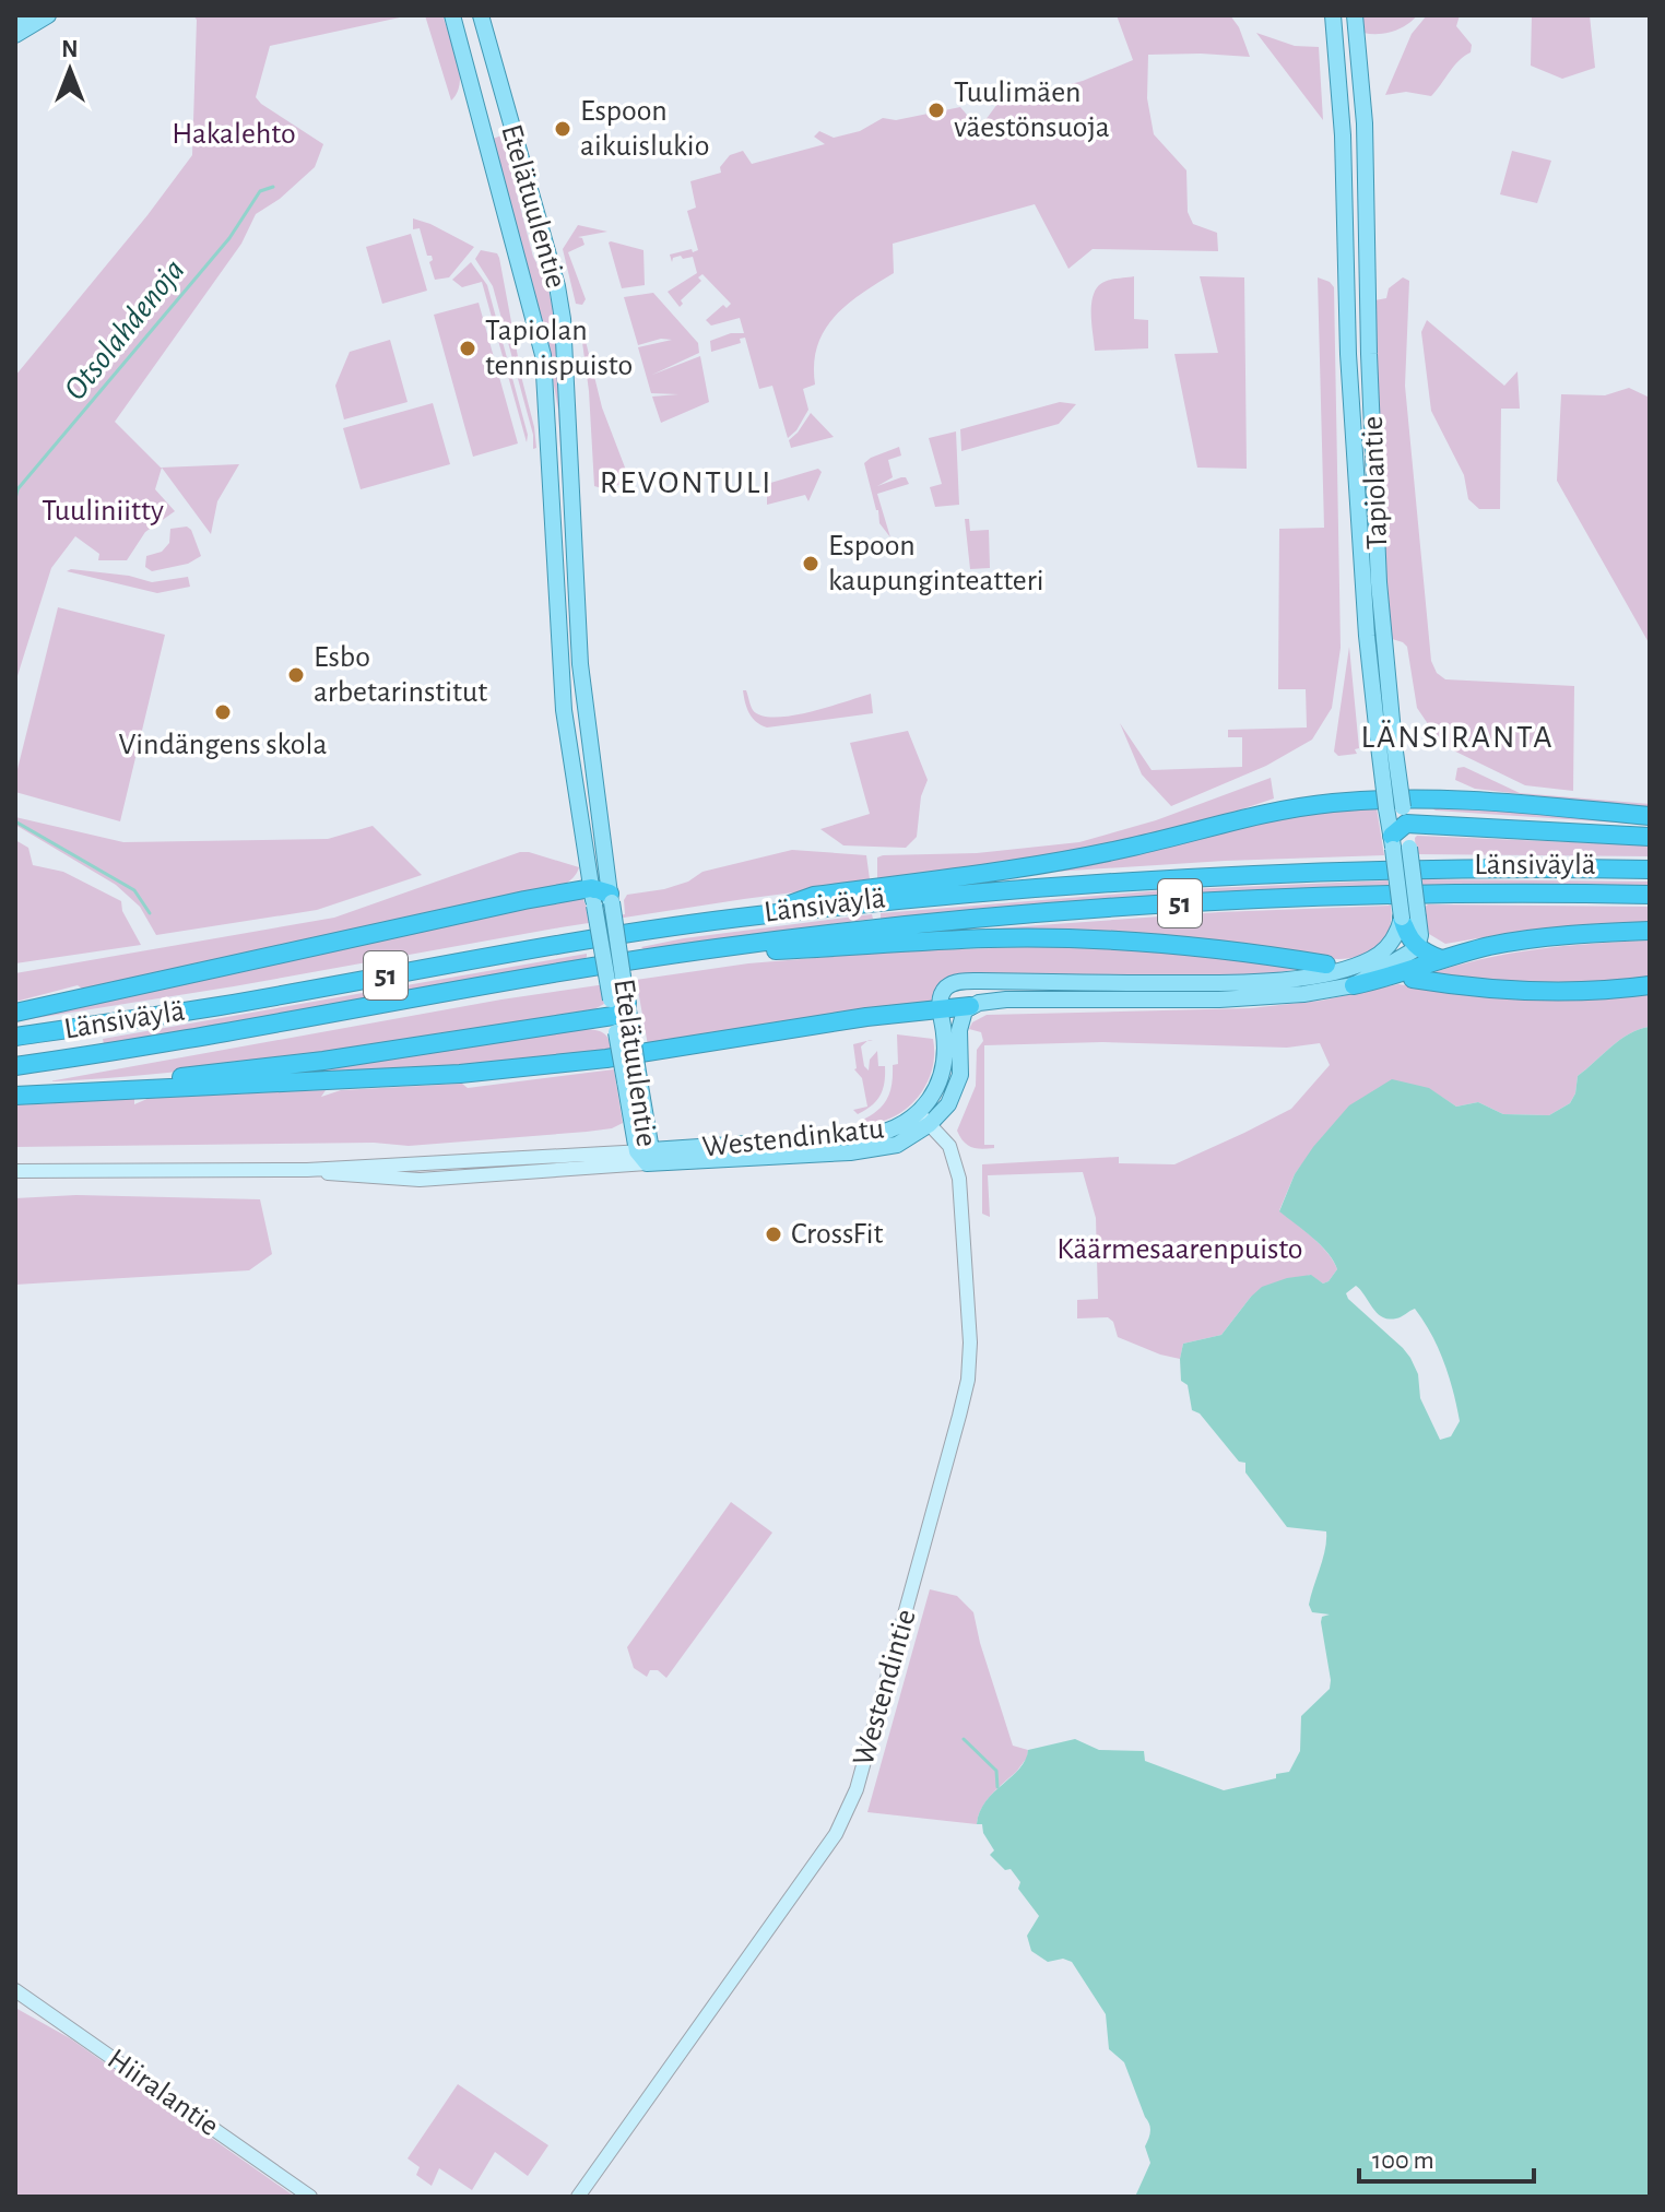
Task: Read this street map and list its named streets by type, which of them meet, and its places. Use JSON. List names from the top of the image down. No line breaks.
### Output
{"streets":{"highway":["Länsiväylä","51"],"main road":["Etelätuulentie","Tapiolantie","Westendinkatu"],"street":["Westendintie","Hiiralantie"]},"crossings":[["Etelätuulentie","Westendinkatu"],["Westendinkatu","Westendintie"]],"districts":["REVONTULI","LÄNSIRANTA"],"water":["Otsolahdenoja"],"parks":["Hakalehto","Tuuliniitty","Käärmesaarenpuisto"],"places":["Tuulimäen väestönsuoja","Espoon aikuislukio","Tapiolan tennispuisto","Espoon kaupunginteatteri","Esbo arbetarinstitut","Vindängens skola","CrossFit"],"scale_bar":"100 m","north":"top"}
